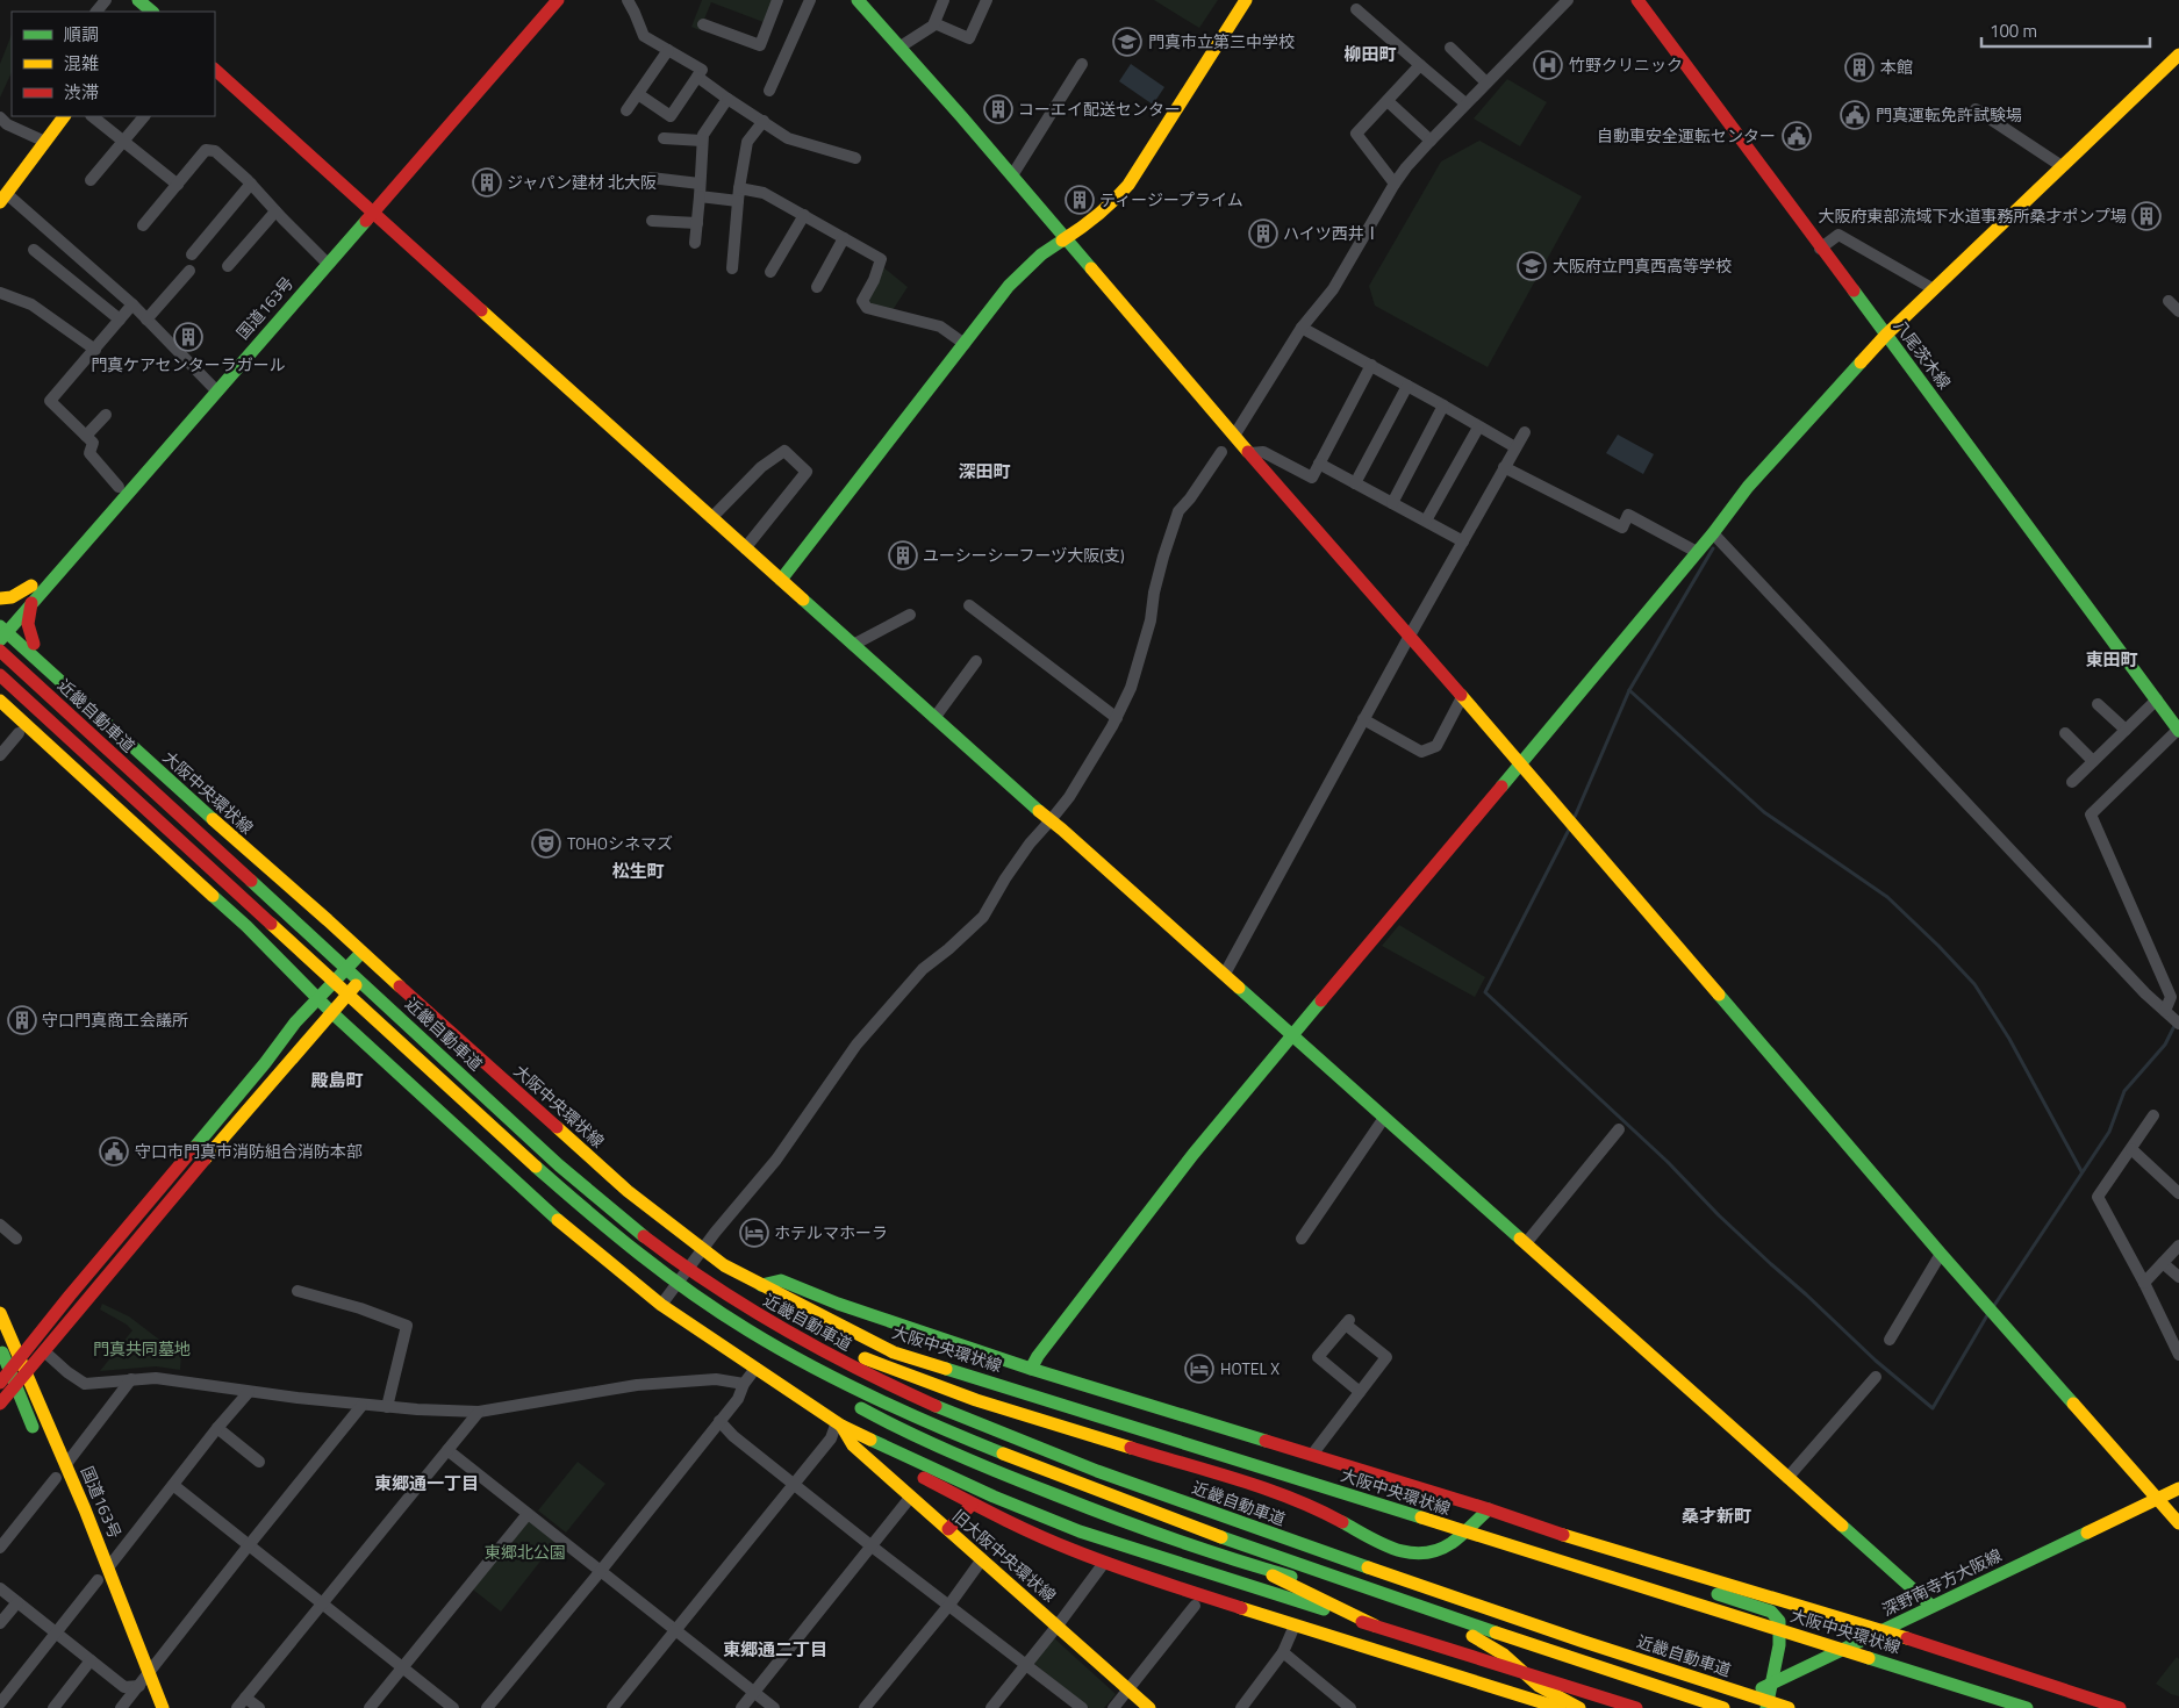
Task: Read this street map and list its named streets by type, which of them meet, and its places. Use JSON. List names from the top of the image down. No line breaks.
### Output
{"streets":{"main road":["国道163号","八尾茨木線","近畿自動車道","大阪中央環状線","旧大阪中央環状線","深野南寺方大阪線"]},"crossings":[["国道163号","大阪中央環状線"]],"districts":["柳田町","深田町","東田町","松生町","殿島町","東郷通一丁目","桑才新町","東郷通二丁目"],"parks":["門真共同墓地","東郷北公園"],"places":{"school or university":["門真市立第三中学校","大阪府立門真西高等学校"],"hospital":["竹野クリニック"],"building":["本館","コーエイ配送センター","ジャパン建材 北大阪","ティージープライム","大阪府東部流域下水道事務所桑才ポンプ場","ハイツ西井Ⅰ","門真ケアセンターラガール","ユーシーシーフーヅ大阪(支)","守口門真商工会議所"],"public building":["門真運転免許試験場","自動車安全運転センター","守口市門真市消防組合消防本部"],"theatre":["TOHOシネマズ"],"hotel":["ホテルマホーラ","HOTEL X"]},"legend":["順調","混雑","渋滞"],"scale_bar":"100 m"}
